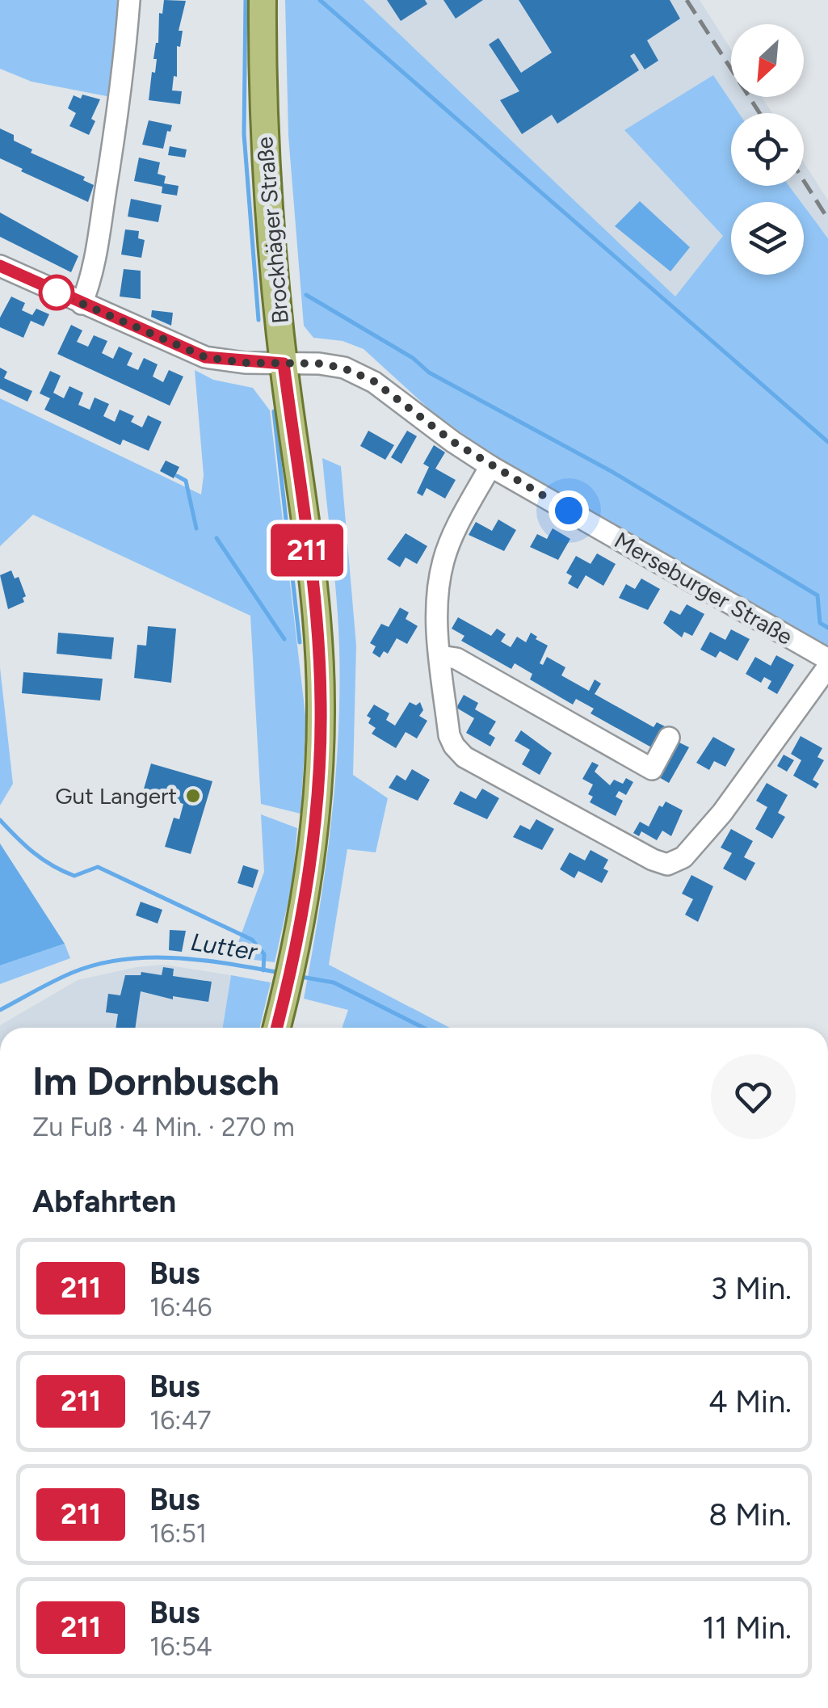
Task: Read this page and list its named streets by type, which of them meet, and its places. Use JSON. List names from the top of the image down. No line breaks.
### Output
{"streets":{"main road":["Brockhäger Straße"],"street":["Merseburger Straße"]},"crossings":[["Brockhäger Straße","Merseburger Straße"]],"water":["Lutter"],"places":["Gut Langert"],"lines":["bus line 211"],"north":"bottom left","page":{"on_map":"211","heading":[["Im Dornbusch","Zu Fuß · 4 Min. · 270 m"],"Abfahrten"],"list":[{"mark":"211","name":"Bus","note":"16:46","value":"3 Min."},{"mark":"211","name":"Bus","note":"16:47","value":"4 Min."},{"mark":"211","name":"Bus","note":"16:51","value":"8 Min."},{"mark":"211","name":"Bus","note":"16:54","value":"11 Min."}]}}
